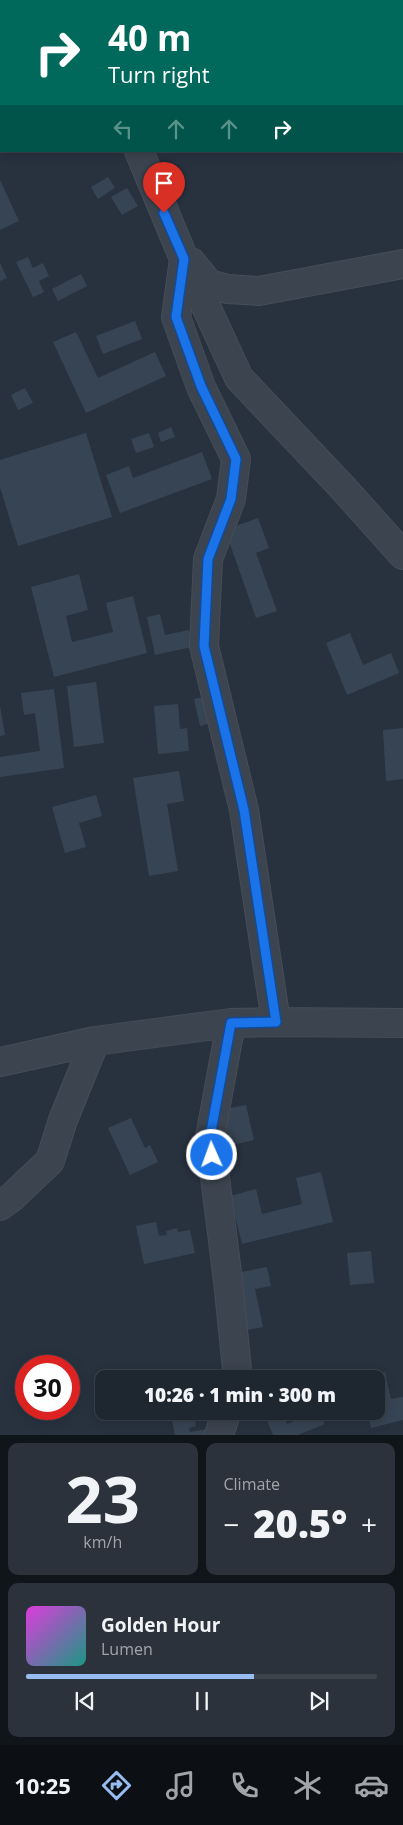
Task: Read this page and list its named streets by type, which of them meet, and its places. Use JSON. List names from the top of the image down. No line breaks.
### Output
{"page":{"turn":["40 m","Turn right"],"limit":"30","trip":"10:26 · 1 min · 300 m","tile":[["23","km/h"],"Climate"],"heat":["−","20.5°","+"],"song":["Golden Hour","Lumen"],"tabs":"10:25"}}
